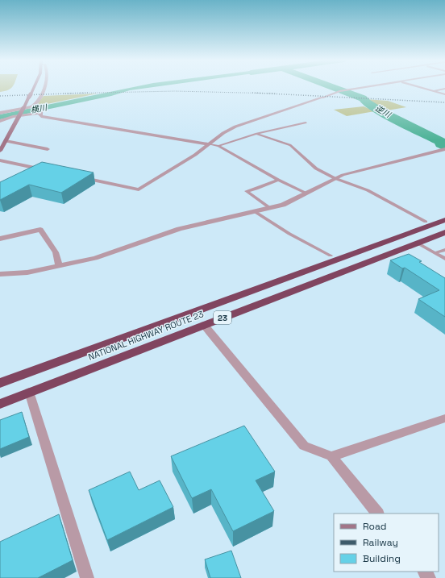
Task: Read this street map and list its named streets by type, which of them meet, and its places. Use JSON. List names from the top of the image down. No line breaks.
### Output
{"streets":{"highway":["23","NATIONAL HIGHWAY ROUTE 23"]},"water":["横川","逆川"],"legend":["Road","Railway","Building"]}
